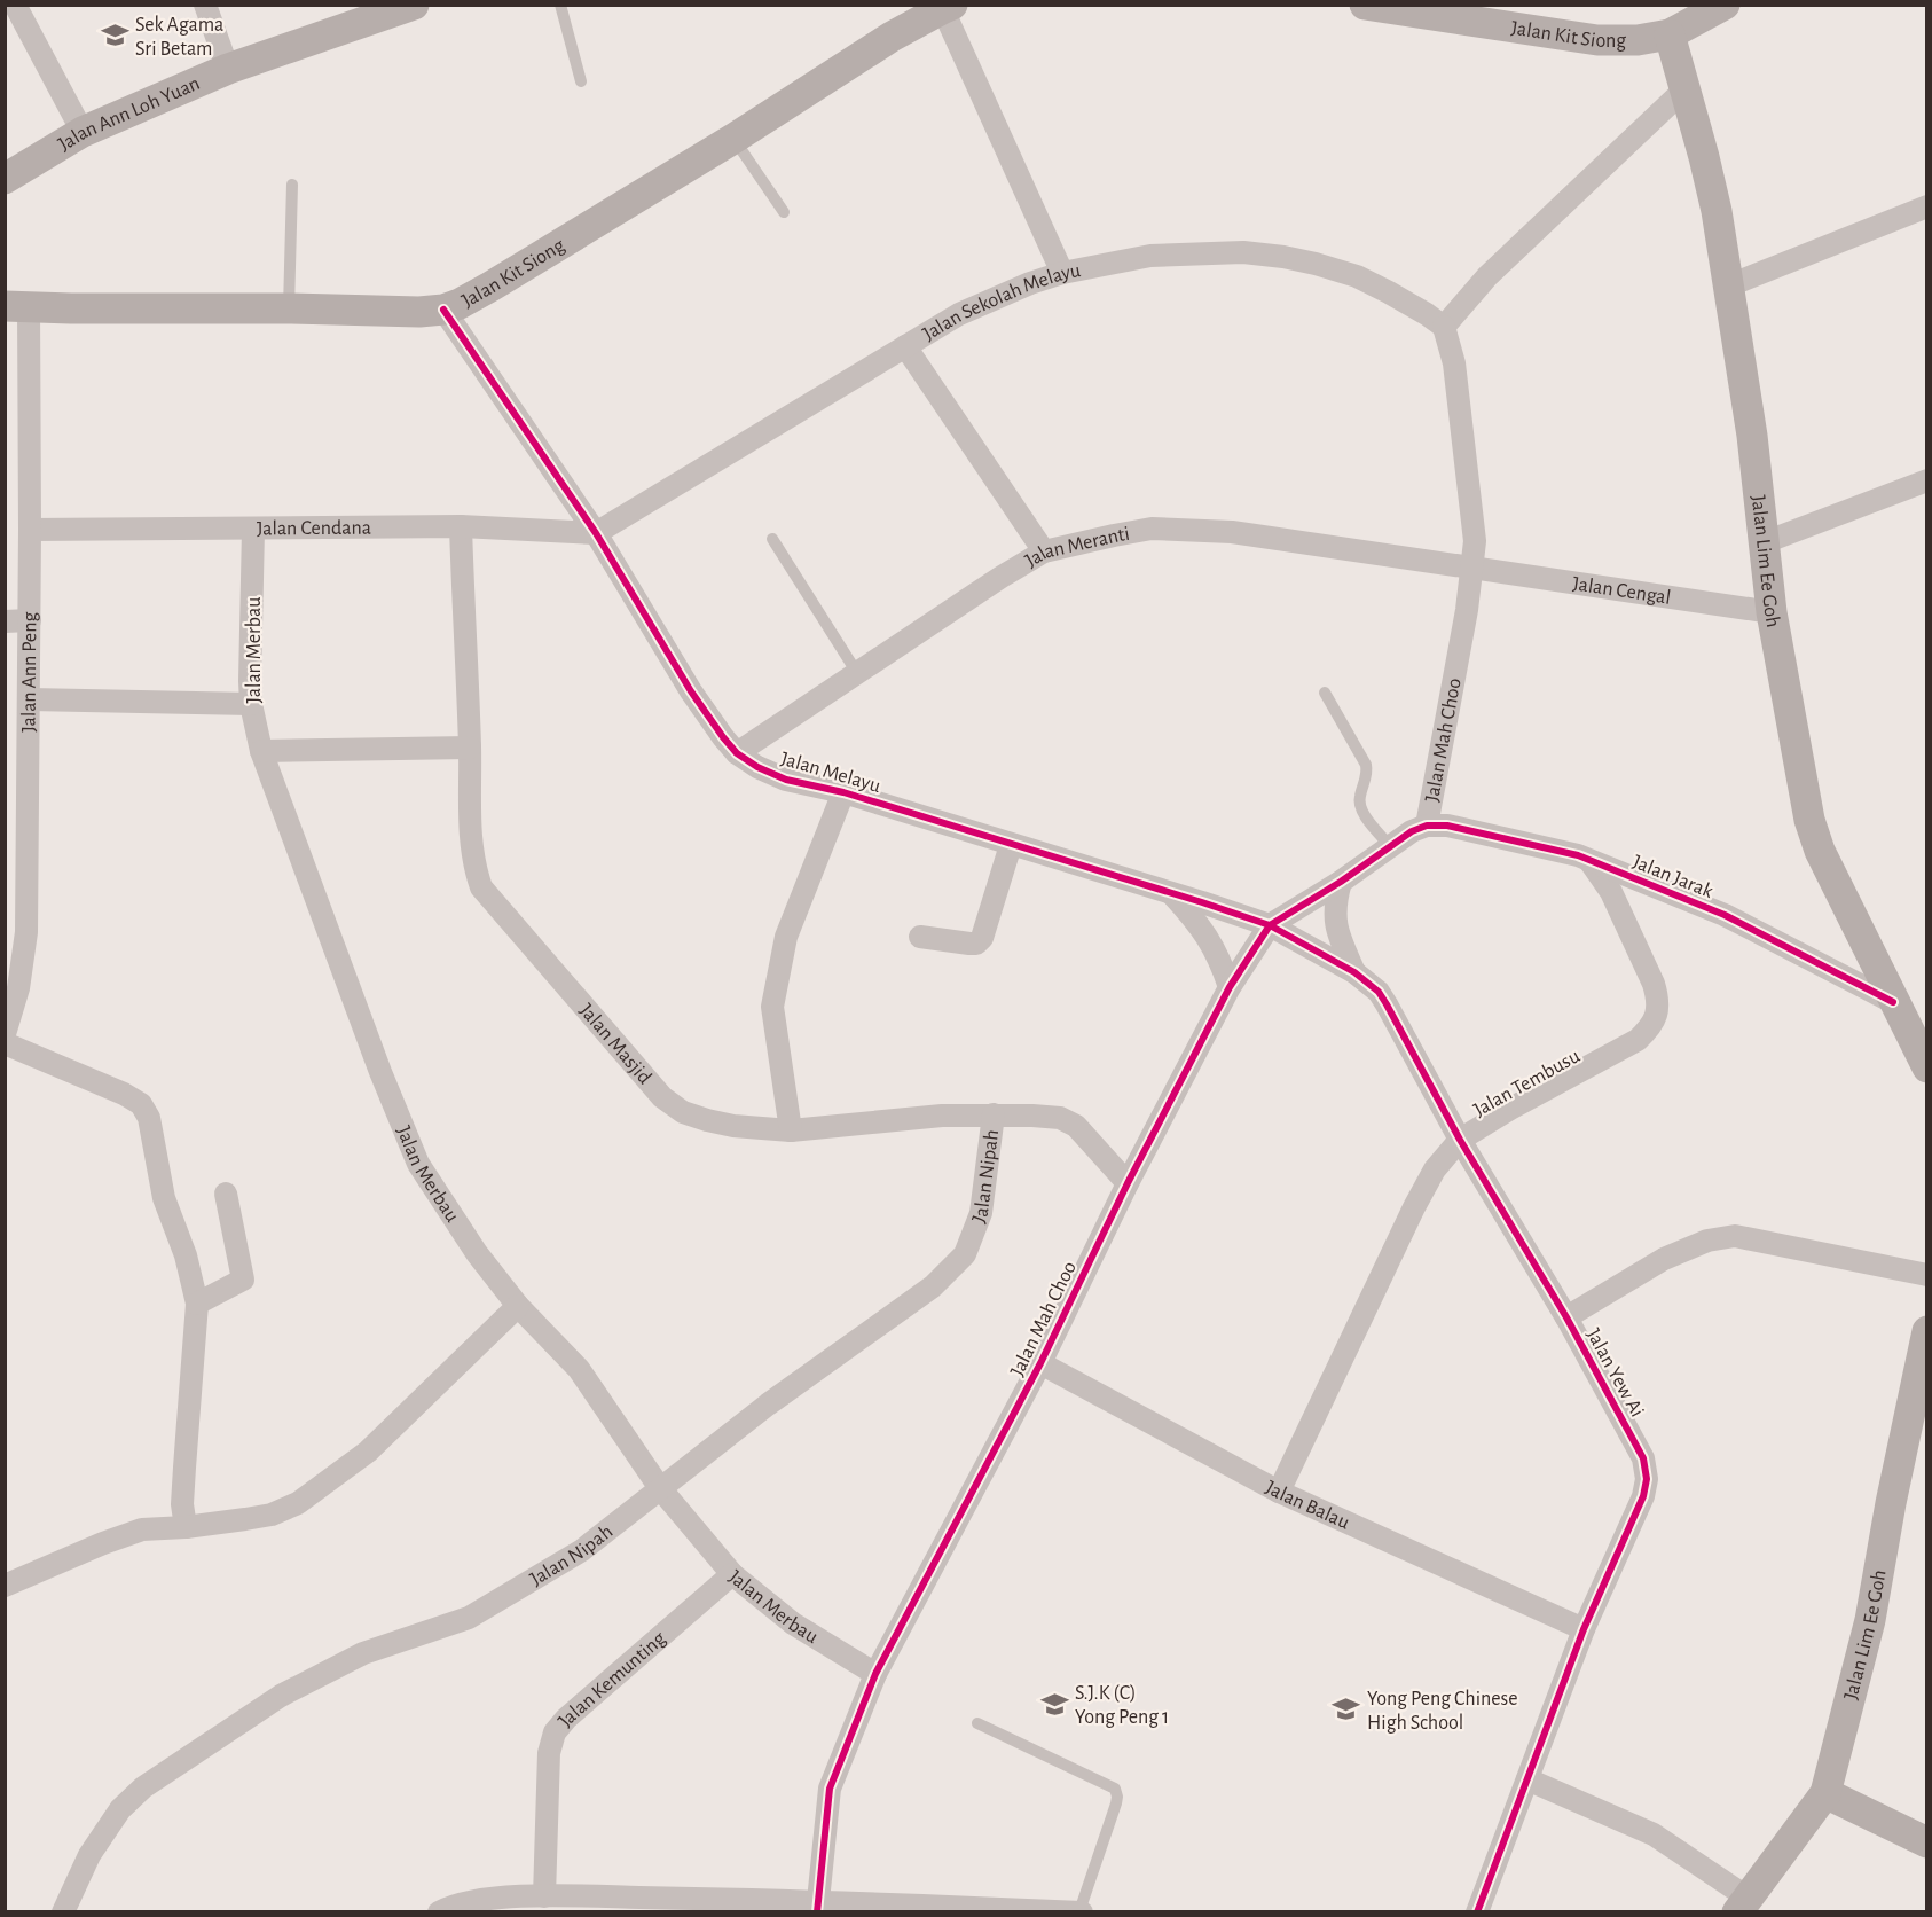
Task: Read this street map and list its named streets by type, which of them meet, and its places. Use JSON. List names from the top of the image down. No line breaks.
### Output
{"streets":{"street":["Jalan Kit Siong","Jalan Ann Loh Yuan","Jalan Sekolah Melayu","Jalan Cendana","Jalan Meranti","Jalan Lim Ee Goh","Jalan Cengal","Jalan Merbau","Jalan Ann Peng","Jalan Mah Choo","Jalan Melayu","Jalan Jarak","Jalan Masjid","Jalan Tembusu","Jalan Nipah","Jalan Yew Ai","Jalan Balau","Jalan Kemunting"]},"crossings":[["Jalan Kit Siong","Jalan Lim Ee Goh"],["Jalan Kit Siong","Jalan Ann Peng"],["Jalan Kit Siong","Jalan Melayu"],["Jalan Sekolah Melayu","Jalan Cendana"],["Jalan Sekolah Melayu","Jalan Mah Choo"],["Jalan Sekolah Melayu","Jalan Melayu"],["Jalan Cendana","Jalan Merbau"],["Jalan Cendana","Jalan Ann Peng"],["Jalan Cendana","Jalan Melayu"],["Jalan Cendana","Jalan Masjid"],["Jalan Meranti","Jalan Cengal"],["Jalan Meranti","Jalan Mah Choo"],["Jalan Meranti","Jalan Melayu"],["Jalan Lim Ee Goh","Jalan Cengal"],["Jalan Lim Ee Goh","Jalan Jarak"],["Jalan Cengal","Jalan Mah Choo"],["Jalan Merbau","Jalan Mah Choo"],["Jalan Merbau","Jalan Nipah"],["Jalan Merbau","Jalan Kemunting"],["Jalan Mah Choo","Jalan Melayu"],["Jalan Mah Choo","Jalan Jarak"],["Jalan Mah Choo","Jalan Masjid"],["Jalan Mah Choo","Jalan Yew Ai"],["Jalan Mah Choo","Jalan Balau"],["Jalan Melayu","Jalan Yew Ai"],["Jalan Jarak","Jalan Tembusu"],["Jalan Masjid","Jalan Nipah"],["Jalan Tembusu","Jalan Yew Ai"],["Jalan Tembusu","Jalan Balau"],["Jalan Yew Ai","Jalan Balau"]],"places":{"school or university":["Sek Agama Sri Betam","S.J.K (C) Yong Peng 1","Yong Peng Chinese High School"]}}
